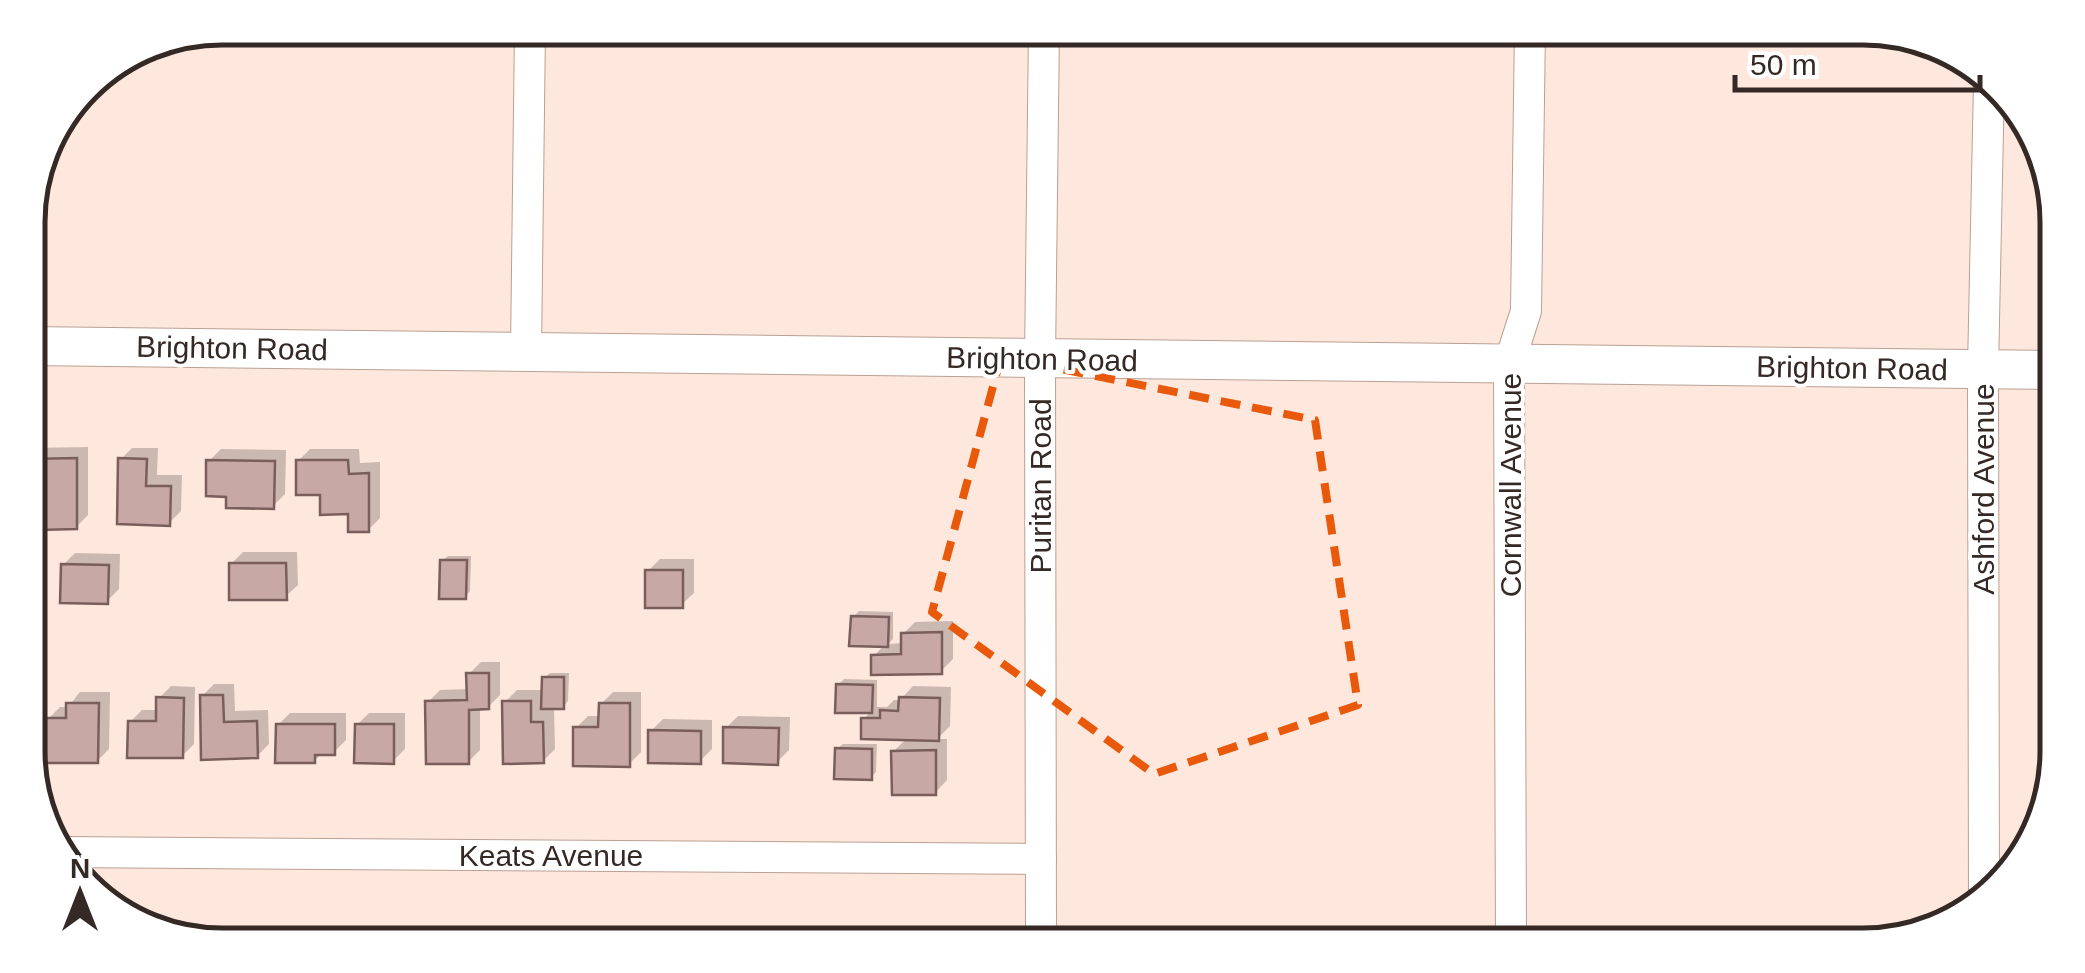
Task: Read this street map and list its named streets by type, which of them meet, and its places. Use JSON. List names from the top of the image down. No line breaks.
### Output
{"streets":{"street":["Brighton Road","Cornwall Avenue","Puritan Road","Ashford Avenue","Keats Avenue"]},"crossings":[["Brighton Road","Cornwall Avenue"],["Brighton Road","Puritan Road"],["Brighton Road","Ashford Avenue"],["Puritan Road","Keats Avenue"]],"scale_bar":"50 m","north":"top"}
